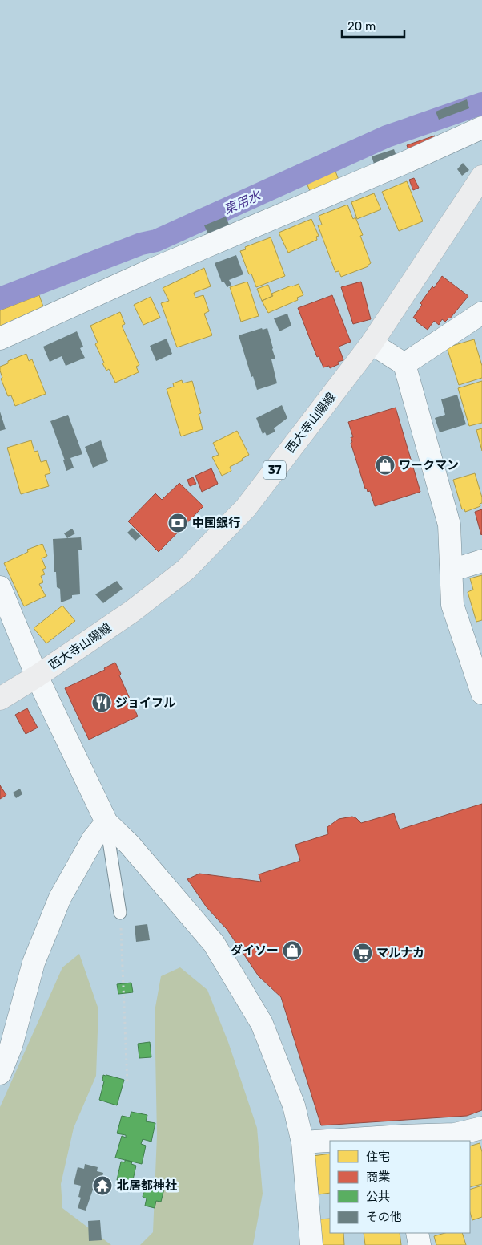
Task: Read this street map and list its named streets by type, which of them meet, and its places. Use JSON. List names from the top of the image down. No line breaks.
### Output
{"streets":{"main road":["西大寺山陽線","37"]},"water":["東用水"],"places":{"shop":["ワークマン","ダイソー"],"bank":["中国銀行"],"restaurant":["ジョイフル"],"supermarket":["マルナカ"],"temple":["北居都神社"]},"legend":["住宅","商業","公共","その他"],"scale_bar":"20 m"}
